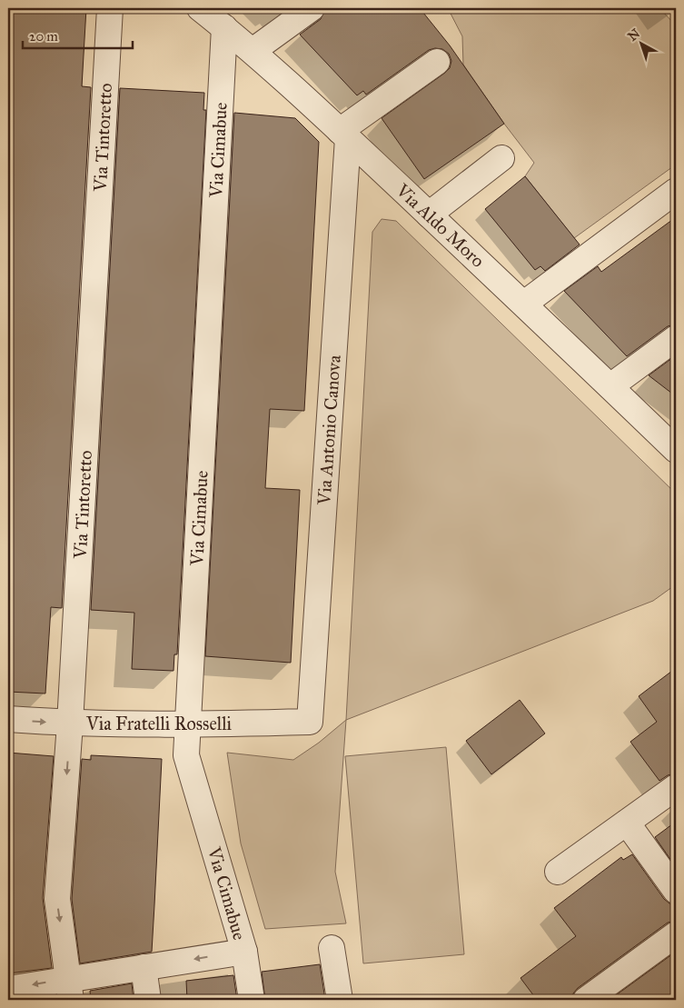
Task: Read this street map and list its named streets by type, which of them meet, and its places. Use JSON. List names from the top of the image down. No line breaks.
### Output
{"streets":{"street":["Via Tintoretto","Via Cimabue","Via Aldo Moro","Via Antonio Canova","Via Fratelli Rosselli"]},"crossings":[["Via Tintoretto","Via Fratelli Rosselli"],["Via Cimabue","Via Aldo Moro"],["Via Cimabue","Via Fratelli Rosselli"],["Via Aldo Moro","Via Antonio Canova"],["Via Antonio Canova","Via Fratelli Rosselli"]],"scale_bar":"20 m","north":"top left"}
